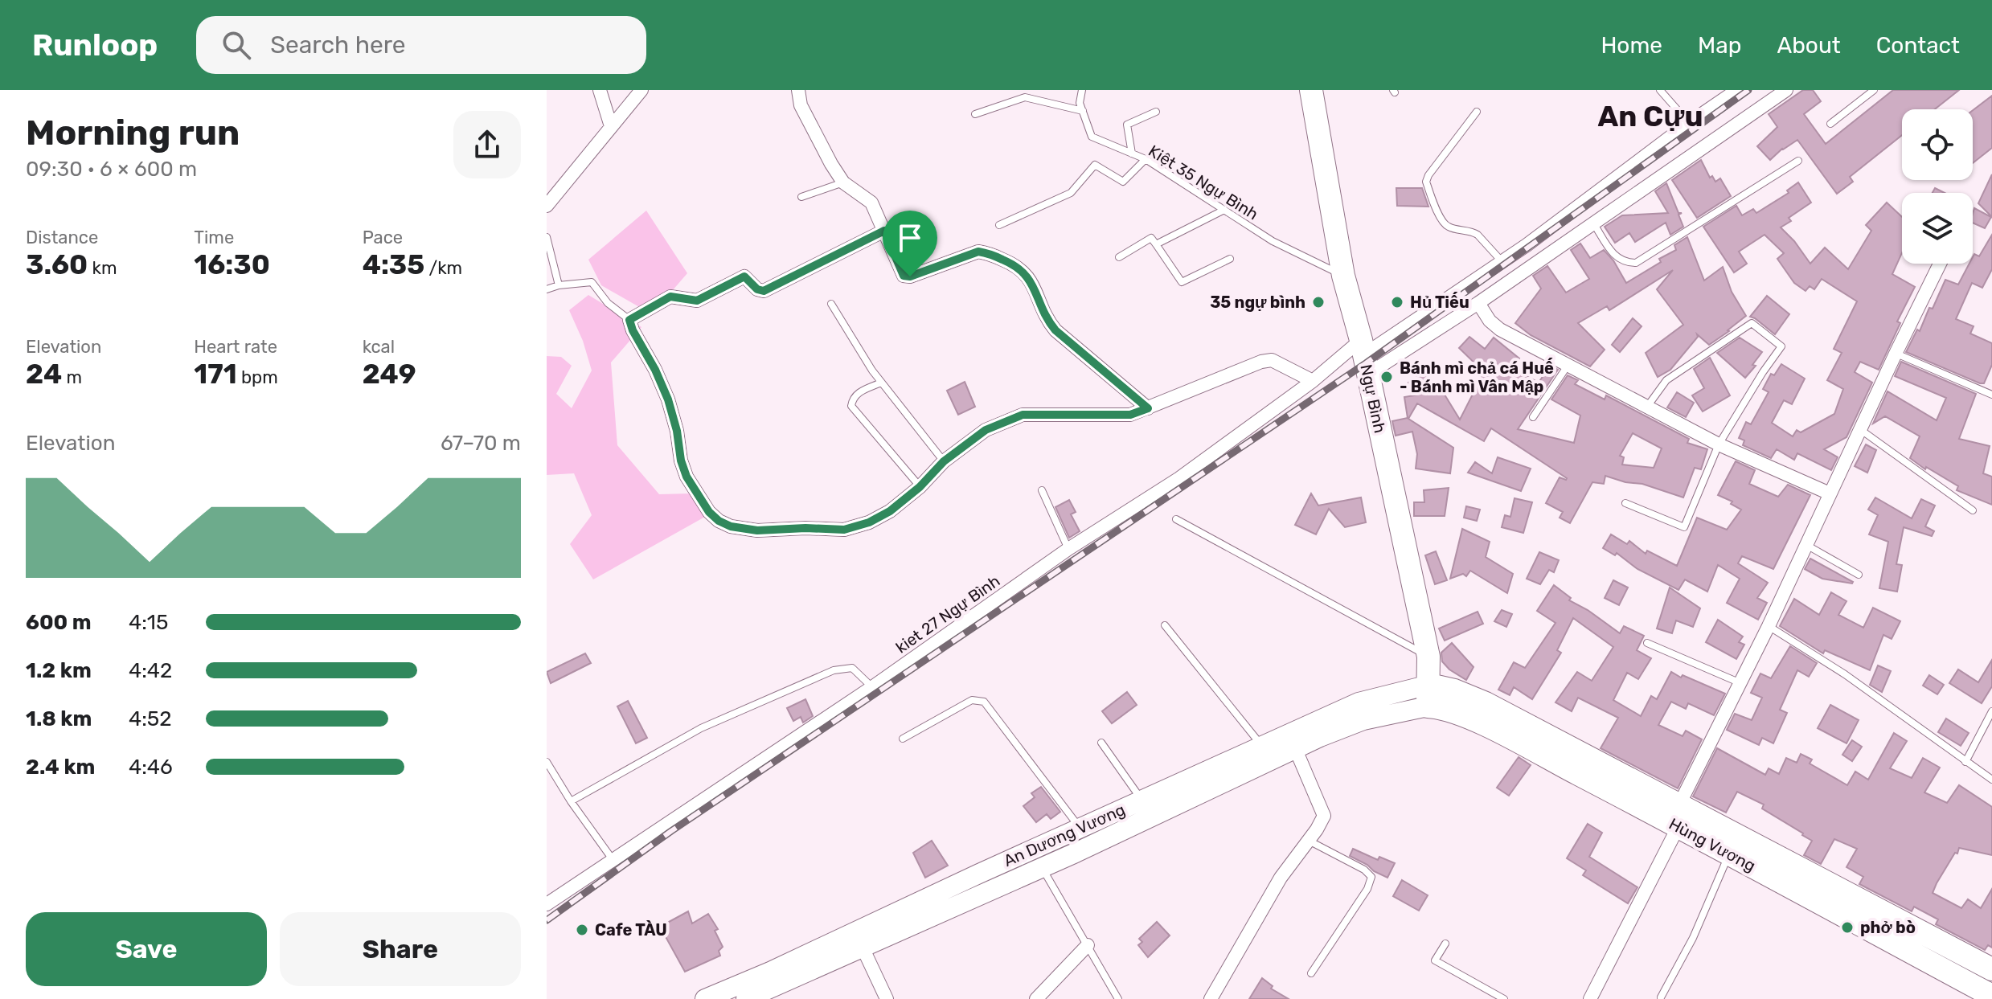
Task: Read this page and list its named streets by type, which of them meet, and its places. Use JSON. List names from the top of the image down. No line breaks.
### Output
{"streets":{"highway":["Ngự Bình","Hùng Vương"],"main road":["An Dương Vương"],"street":["kiet 27 Ngự Bình"],"lane":["Kiệt 35 Ngự Bình"]},"crossings":[["Kiệt 35 Ngự Bình","Ngự Bình"],["Ngự Bình","kiet 27 Ngự Bình"],["Ngự Bình","An Dương Vương"],["Ngự Bình","Hùng Vương"],["An Dương Vương","Hùng Vương"]],"districts":["An Cựu"],"places":["35 ngự bình","Hủ Tiếu","Bánh mì chả cá Huế - Bánh mì Vân Mập","phở bò","Cafe TÀU"],"page":{"header":"Runloop","search":"Search here","nav":["Home","Map","About","Contact"],"heading":["Morning run","09:30 · 6 × 600 m"],"stats":[["Distance","3.60 km"],["Time","16:30"],["Pace","4:35 /km"],["Elevation","24 m"],["Heart rate","171 bpm"],["kcal","249"]],"chart":["Elevation","67–70 m"],"list":[{"name":"600 m","note":"4:15"},{"name":"1.2 km","note":"4:42"},{"name":"1.8 km","note":"4:52"},{"name":"2.4 km","note":"4:46"}],"buttons":["Save","Share"]}}
